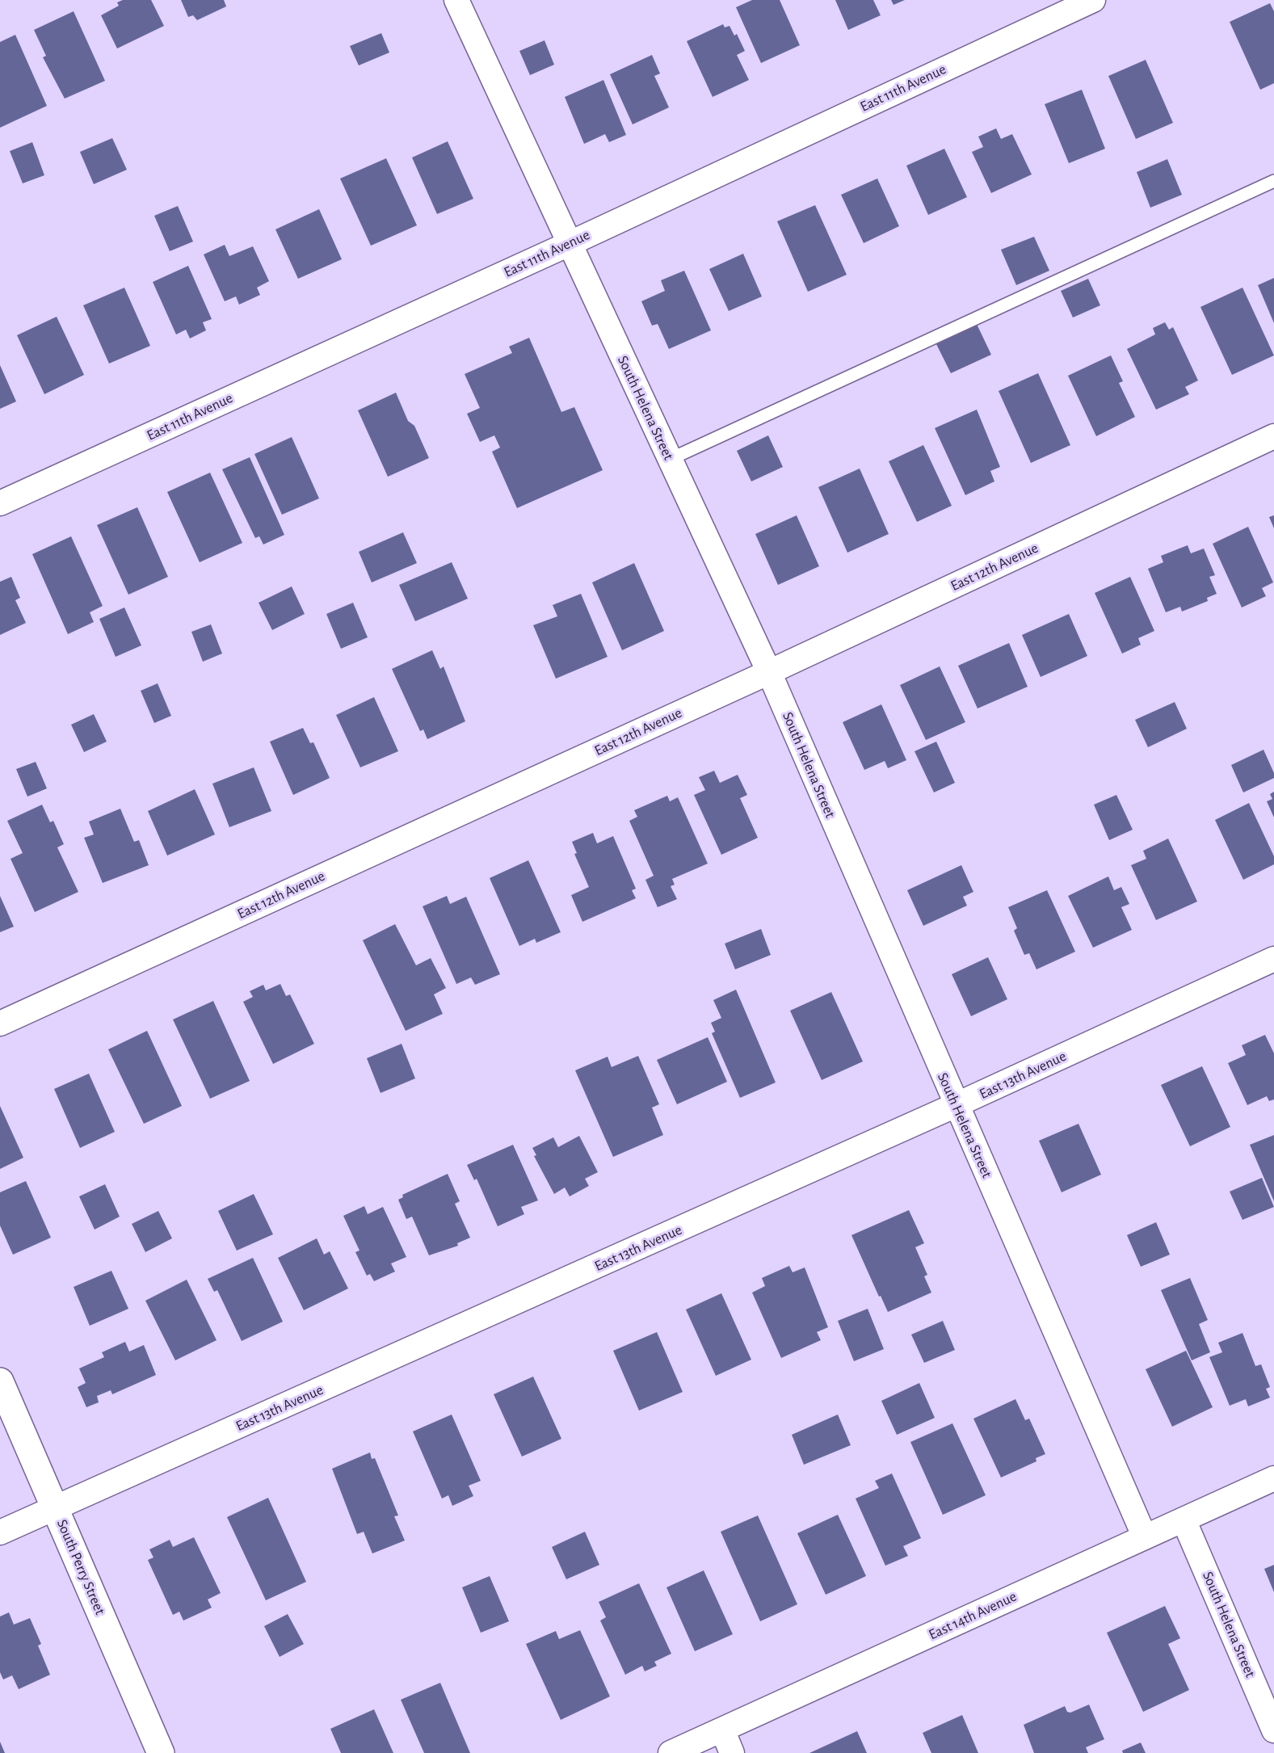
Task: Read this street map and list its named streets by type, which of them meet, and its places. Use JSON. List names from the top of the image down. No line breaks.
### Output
{"streets":{"main road":["South Perry Street"],"street":["East 11th Avenue","South Helena Street","East 12th Avenue","East 13th Avenue","East 14th Avenue"]},"crossings":[["East 11th Avenue","South Helena Street"],["South Helena Street","East 12th Avenue"],["South Helena Street","East 13th Avenue"],["South Helena Street","East 14th Avenue"],["East 13th Avenue","South Perry Street"]]}
